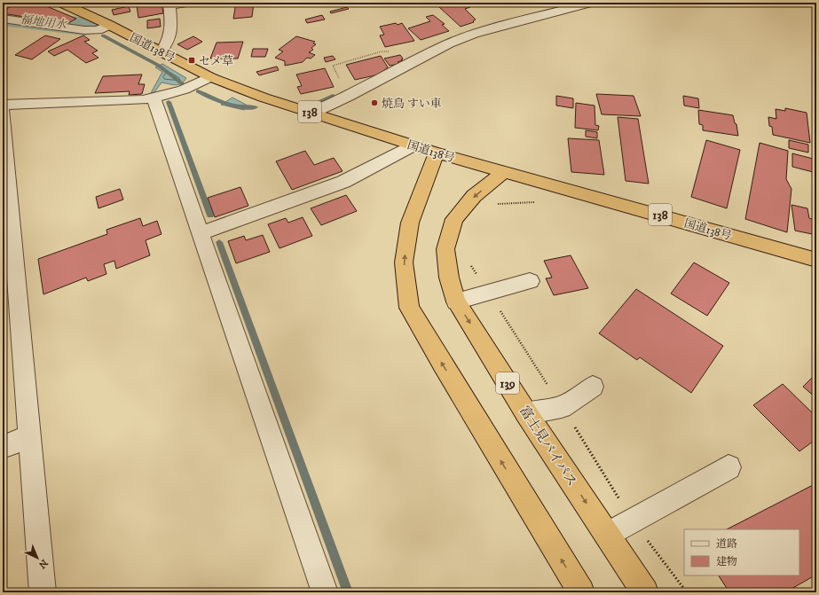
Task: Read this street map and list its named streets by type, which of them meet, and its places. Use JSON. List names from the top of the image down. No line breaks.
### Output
{"streets":{"highway":["国道138号","138","139","富士見バイパス"]},"crossings":[["国道138号","富士見バイパス"]],"water":["福地用水"],"places":{"transit":["セメ草"],"other":["焼鳥 すい車"]},"legend":["道路","建物"],"north":"bottom right"}
